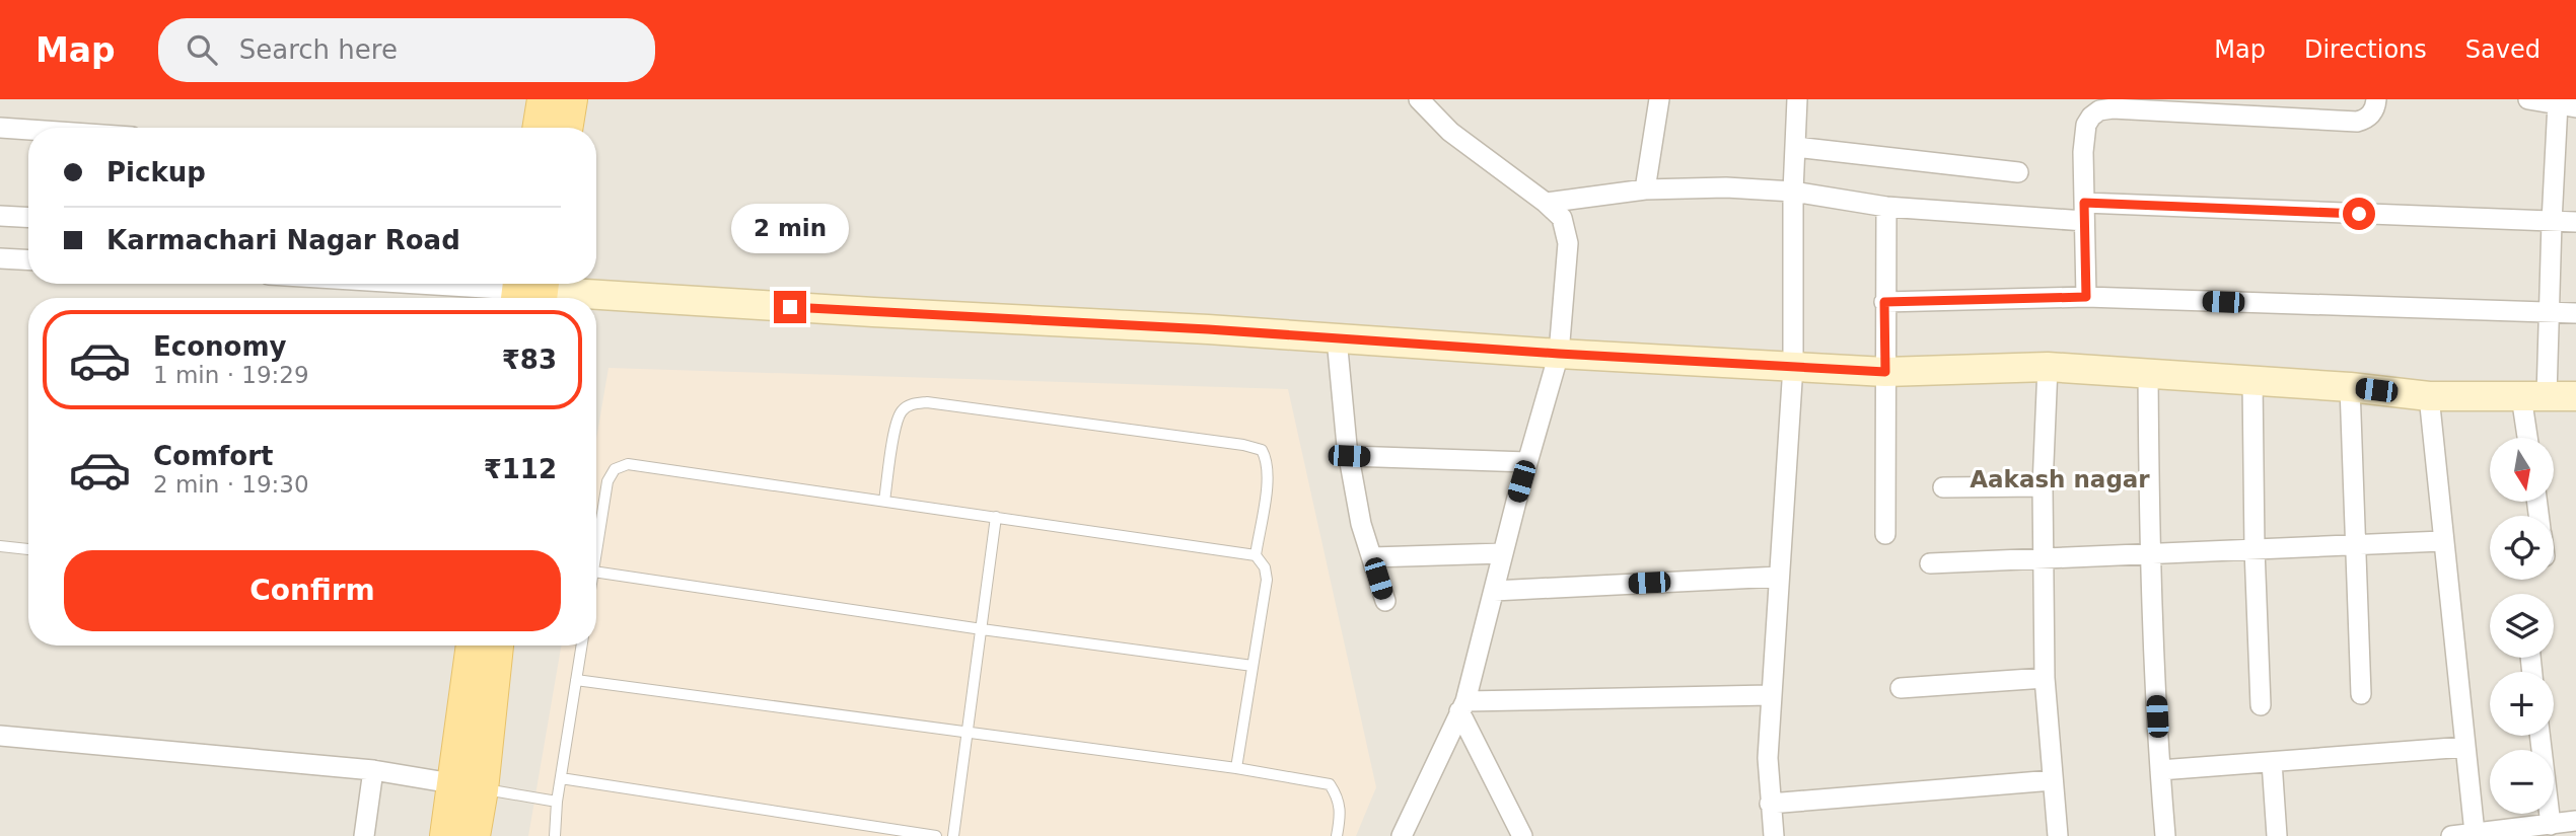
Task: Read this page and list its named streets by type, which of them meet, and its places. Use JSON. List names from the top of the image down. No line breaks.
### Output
{"districts":["Aakash nagar"],"north":"bottom","page":{"header":"Map","search":"Search here","nav":["Map","Directions","Saved"],"banner":["Pickup","Karmachari Nagar Road"],"bubble":"2 min","list":[{"name":"Economy","note":"1 min · 19:29","value":"₹83"},{"name":"Comfort","note":"2 min · 19:30","value":"₹112"}],"map_buttons":["+","−"],"buttons":"Confirm"}}
